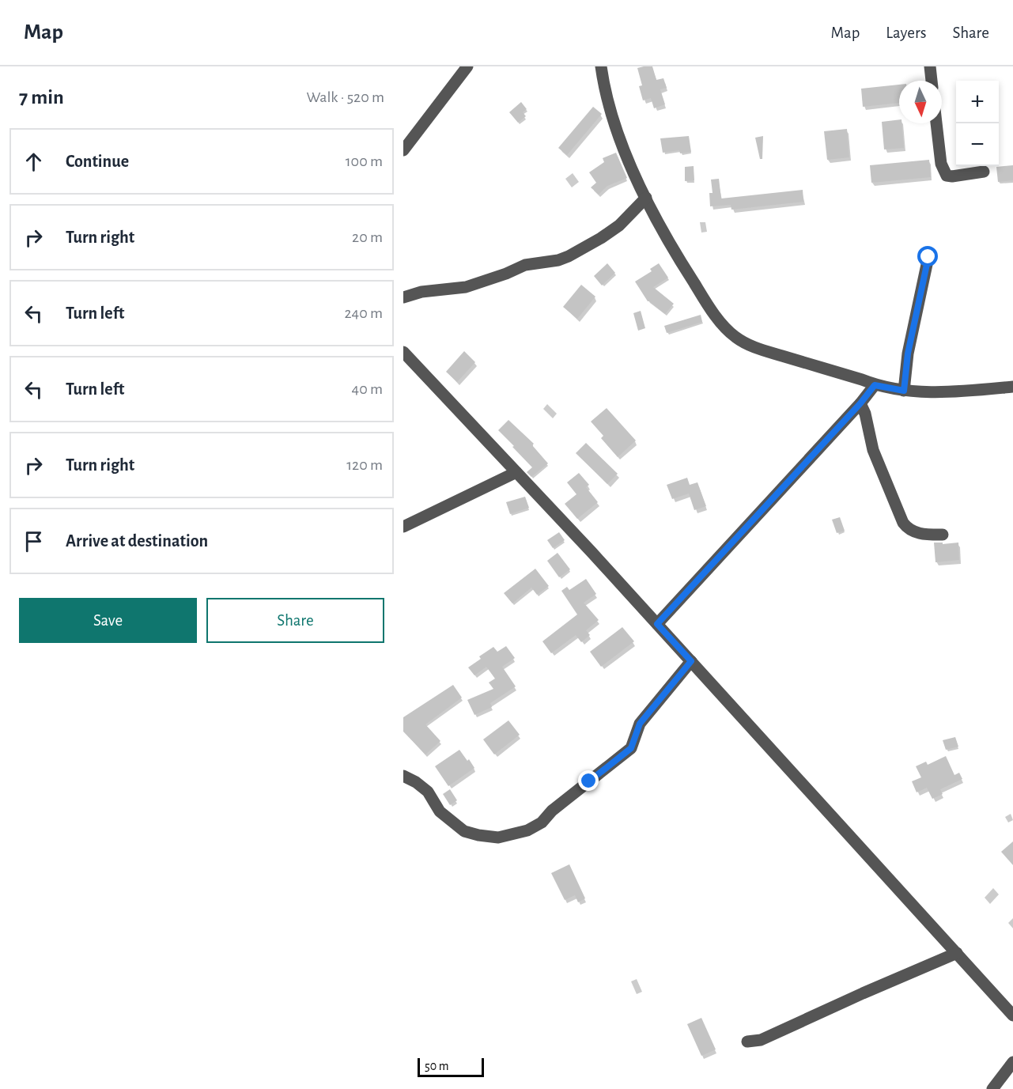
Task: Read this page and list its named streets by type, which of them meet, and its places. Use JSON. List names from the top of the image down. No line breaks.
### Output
{"scale_bar":"50 m","north":"bottom","page":{"header":"Map","nav":["Map","Layers","Share"],"heading":["7 min","Walk · 520 m"],"map_buttons":["+","−"],"list":[["Continue","100 m"],["Turn right","20 m"],["Turn left","240 m"],["Turn left","40 m"],["Turn right","120 m"],"Arrive at destination"],"buttons":["Save","Share"],"scale":"50 m"}}
